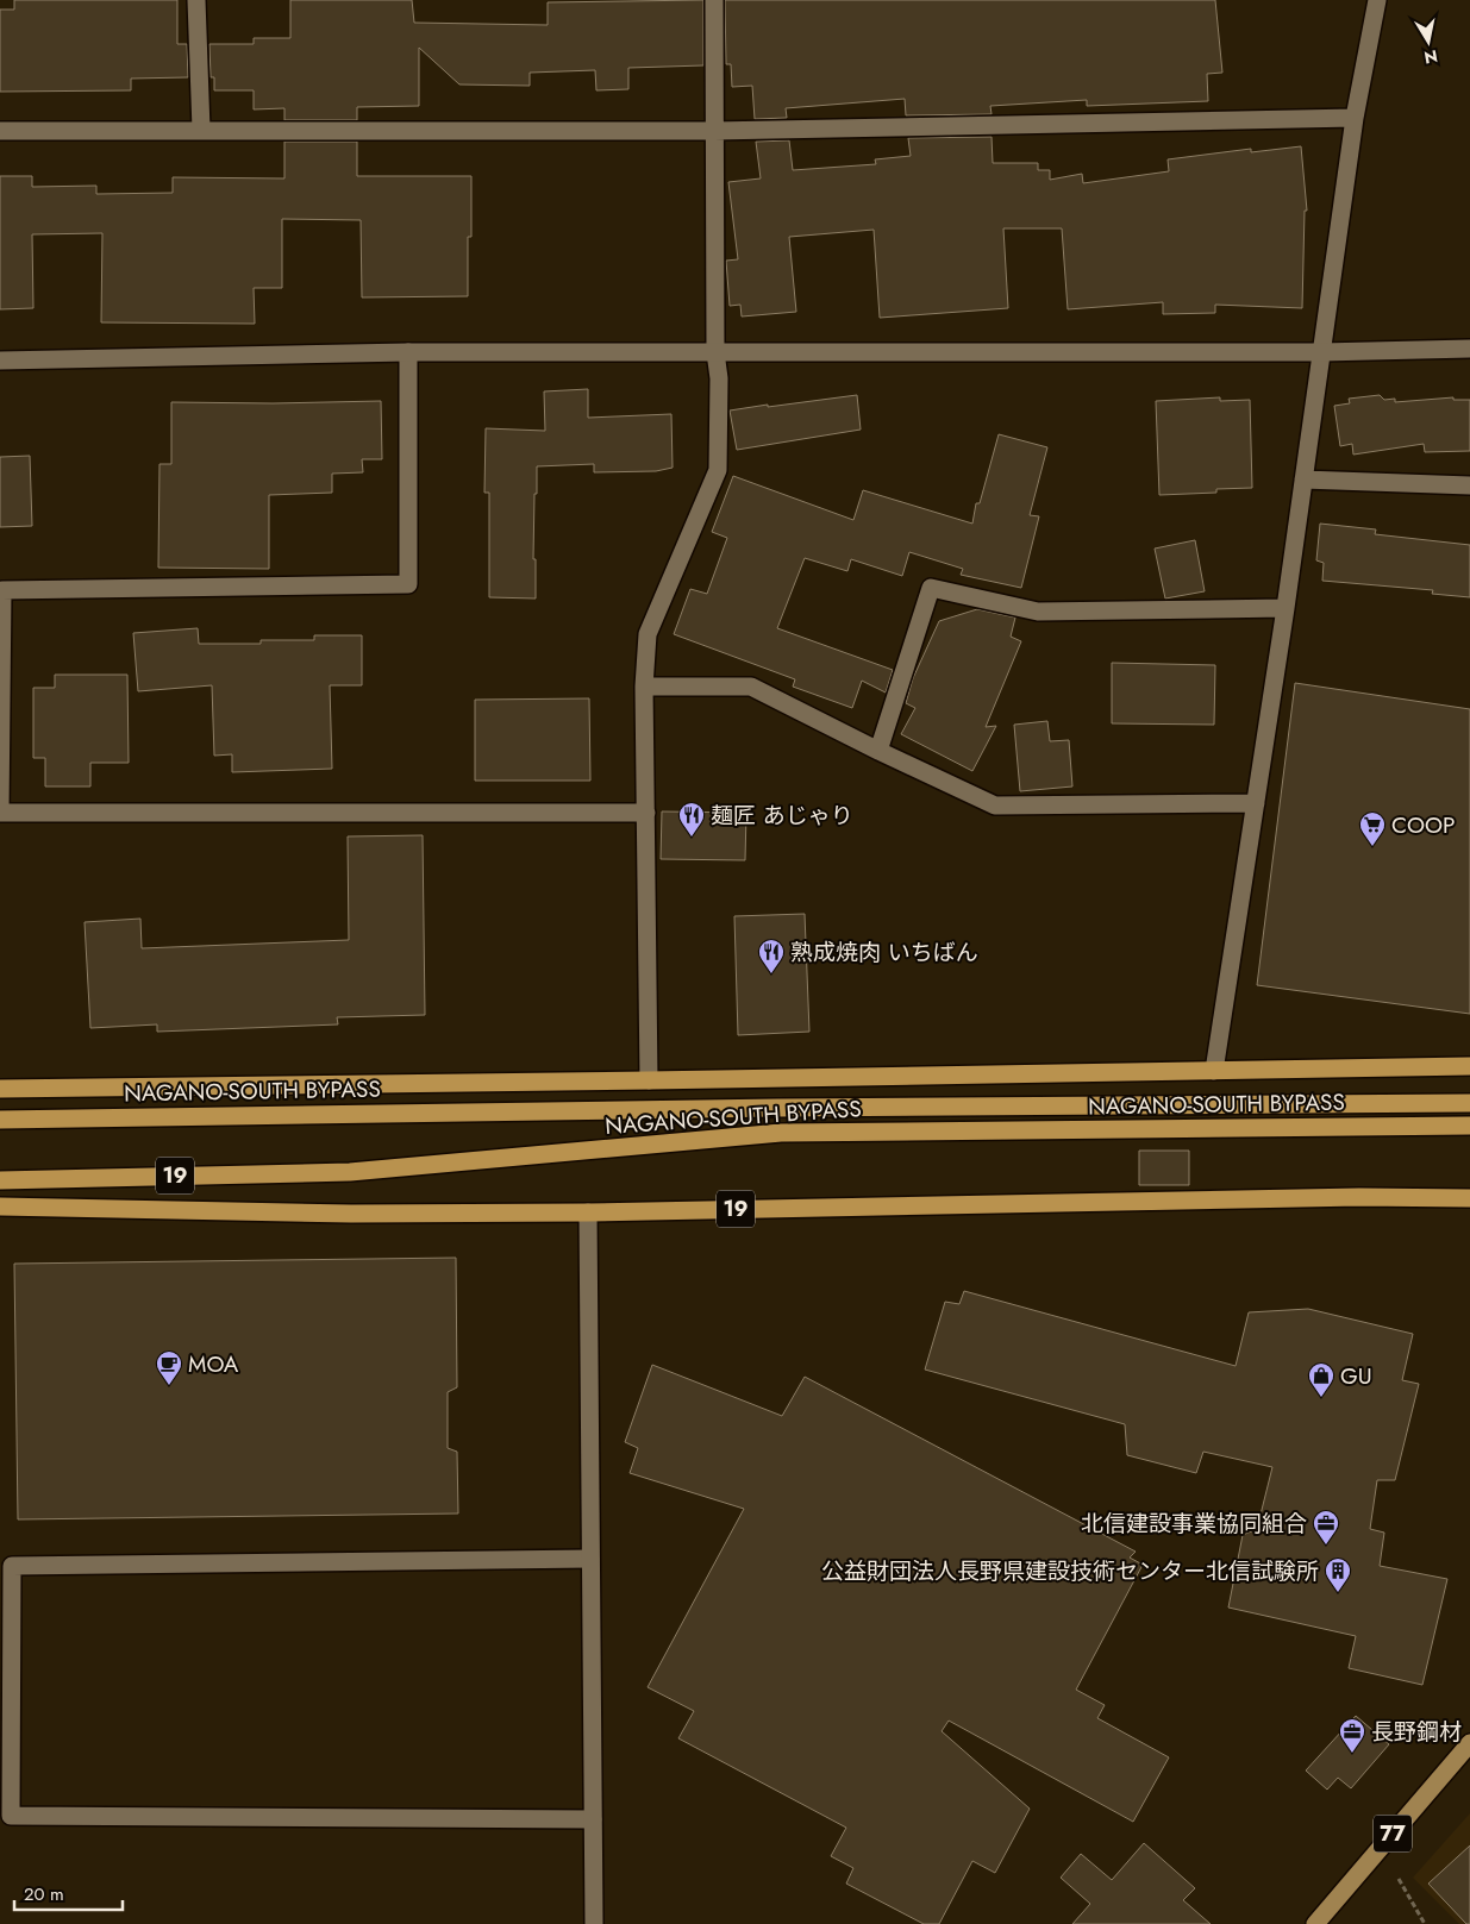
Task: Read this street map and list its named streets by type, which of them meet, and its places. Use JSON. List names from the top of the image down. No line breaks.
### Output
{"streets":{"highway":["NAGANO-SOUTH BYPASS","19"],"main road":["77"]},"places":{"restaurant":["麺匠 あじゃり","熟成焼肉 いちばん"],"supermarket":["COOP"],"cafe":["MOA"],"shop":["GU"],"office":["北信建設事業協同組合","長野鋼材"],"building":["公益財団法人長野県建設技術センター北信試験所"]},"scale_bar":"20 m","north":"bottom"}
